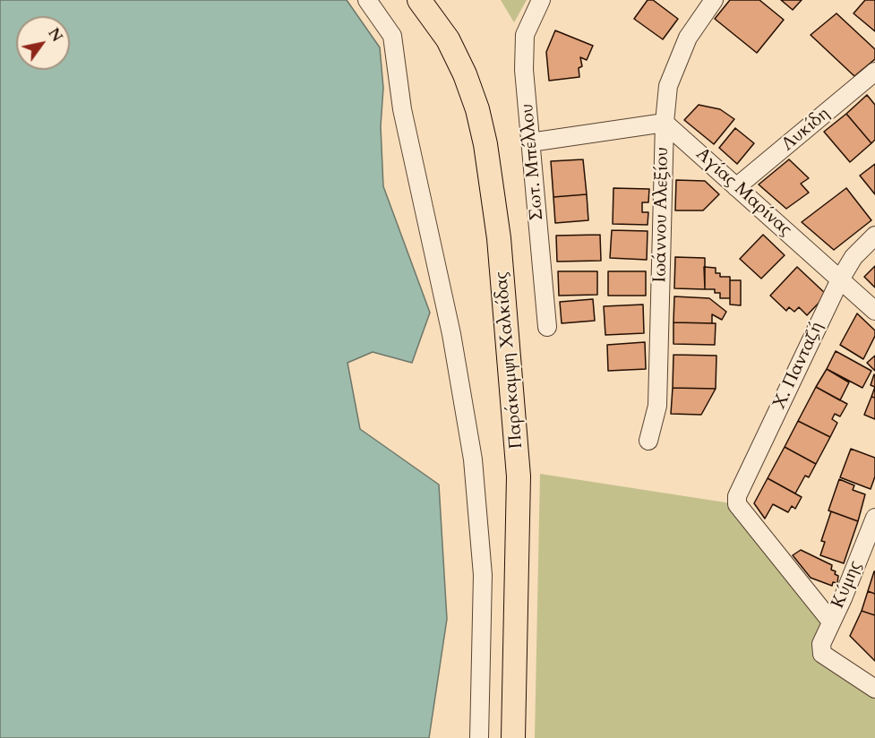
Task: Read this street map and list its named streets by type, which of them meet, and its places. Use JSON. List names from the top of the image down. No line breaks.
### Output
{"streets":{"main road":["Παράκαμψη Χαλκίδας"],"street":["Λυκίδη","Σωτ. Μπέλλου","Αγίας Μαρίνας","Ιωάννου Αλεξίου","Χ. Πανταζή","Κύμης"]},"crossings":[["Λυκίδη","Αγίας Μαρίνας"],["Αγίας Μαρίνας","Ιωάννου Αλεξίου"],["Αγίας Μαρίνας","Χ. Πανταζή"],["Χ. Πανταζή","Κύμης"]],"north":"top right"}
